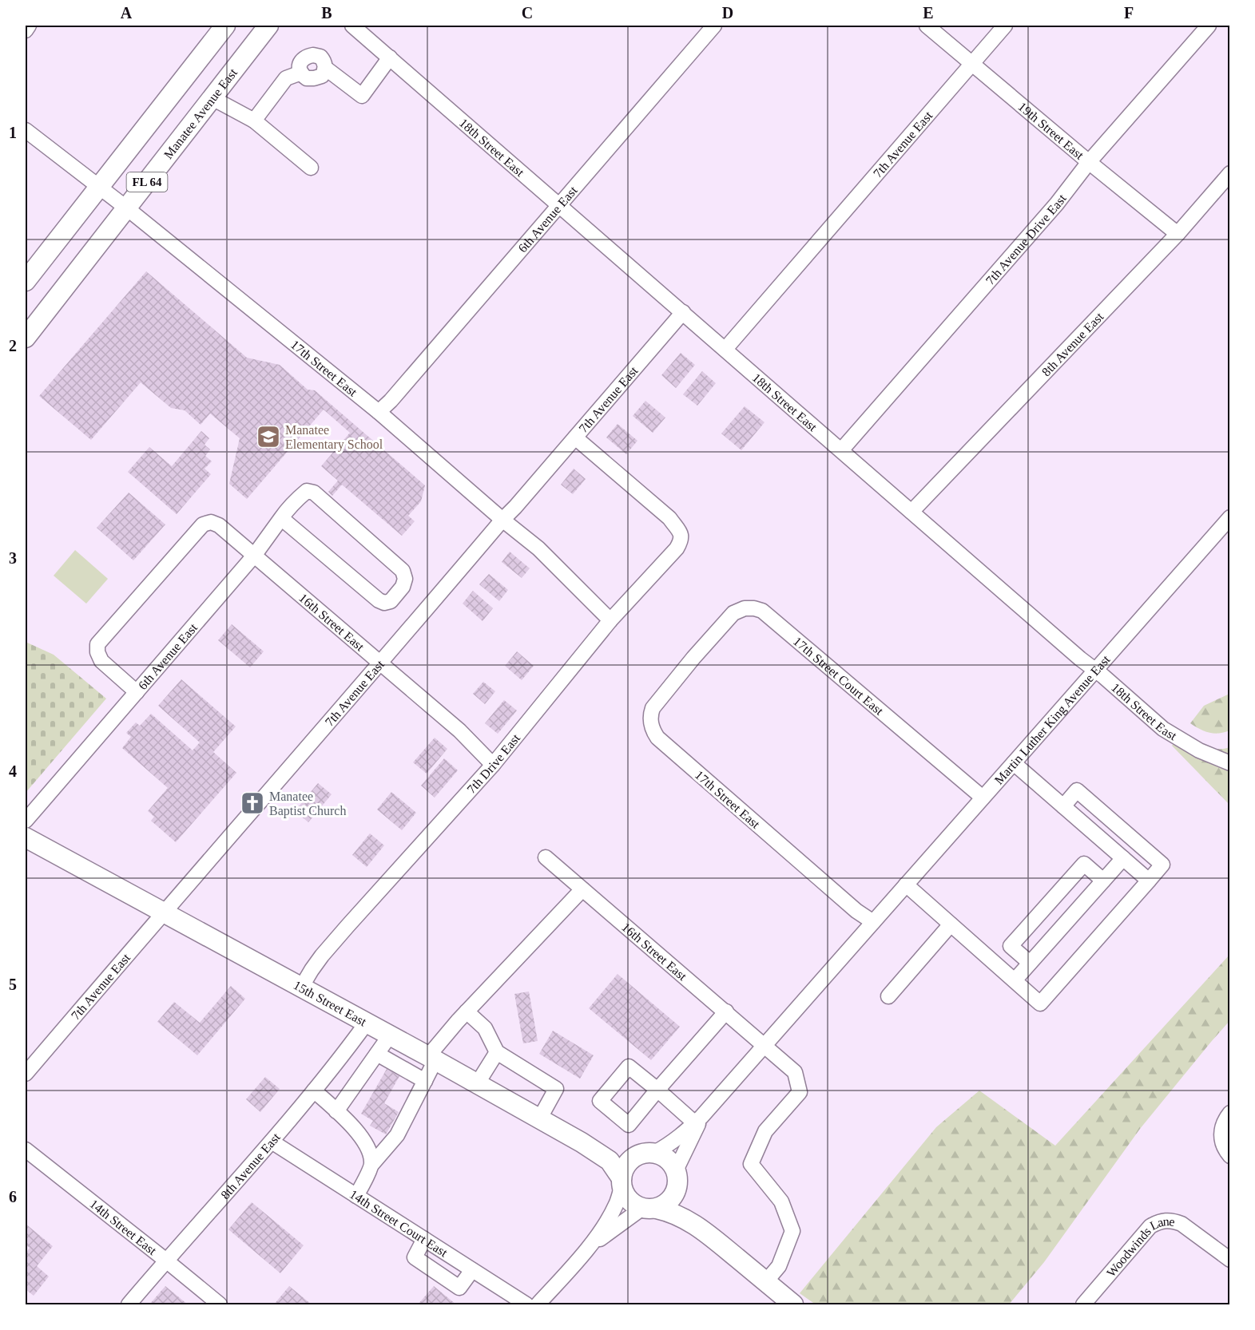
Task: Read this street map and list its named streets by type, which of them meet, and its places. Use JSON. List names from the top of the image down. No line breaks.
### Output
{"streets":{"main road":["Manatee Avenue East","FL 64","15th Street East"],"street":["19th Street East","7th Avenue East","18th Street East","6th Avenue East","7th Avenue Drive East","8th Avenue East","17th Street East","16th Street East","17th Street Court East","Martin Luther King Avenue East","7th Drive East","14th Street Court East","14th Street East","Woodwinds Lane"]},"crossings":[["Manatee Avenue East","17th Street East"],["19th Street East","7th Avenue East"],["19th Street East","7th Avenue Drive East"],["19th Street East","8th Avenue East"],["7th Avenue East","18th Street East"],["7th Avenue East","17th Street East"],["7th Avenue East","16th Street East"],["7th Avenue East","7th Drive East"],["7th Avenue East","15th Street East"],["18th Street East","6th Avenue East"],["18th Street East","7th Avenue Drive East"],["18th Street East","8th Avenue East"],["18th Street East","Martin Luther King Avenue East"],["FL 64","17th Street East"],["6th Avenue East","17th Street East"],["6th Avenue East","16th Street East"],["8th Avenue East","15th Street East"],["8th Avenue East","14th Street Court East"],["8th Avenue East","14th Street East"],["17th Street East","17th Street Court East"],["17th Street East","Martin Luther King Avenue East"],["17th Street East","7th Drive East"],["16th Street East","Martin Luther King Avenue East"],["16th Street East","7th Drive East"],["17th Street Court East","Martin Luther King Avenue East"],["7th Drive East","15th Street East"]],"places":{"school or university":["Manatee Elementary School"],"church":["Manatee Baptist Church"]},"grid":{"columns":["A","B","C","D","E","F"],"rows":["1","2","3","4","5","6"]}}
